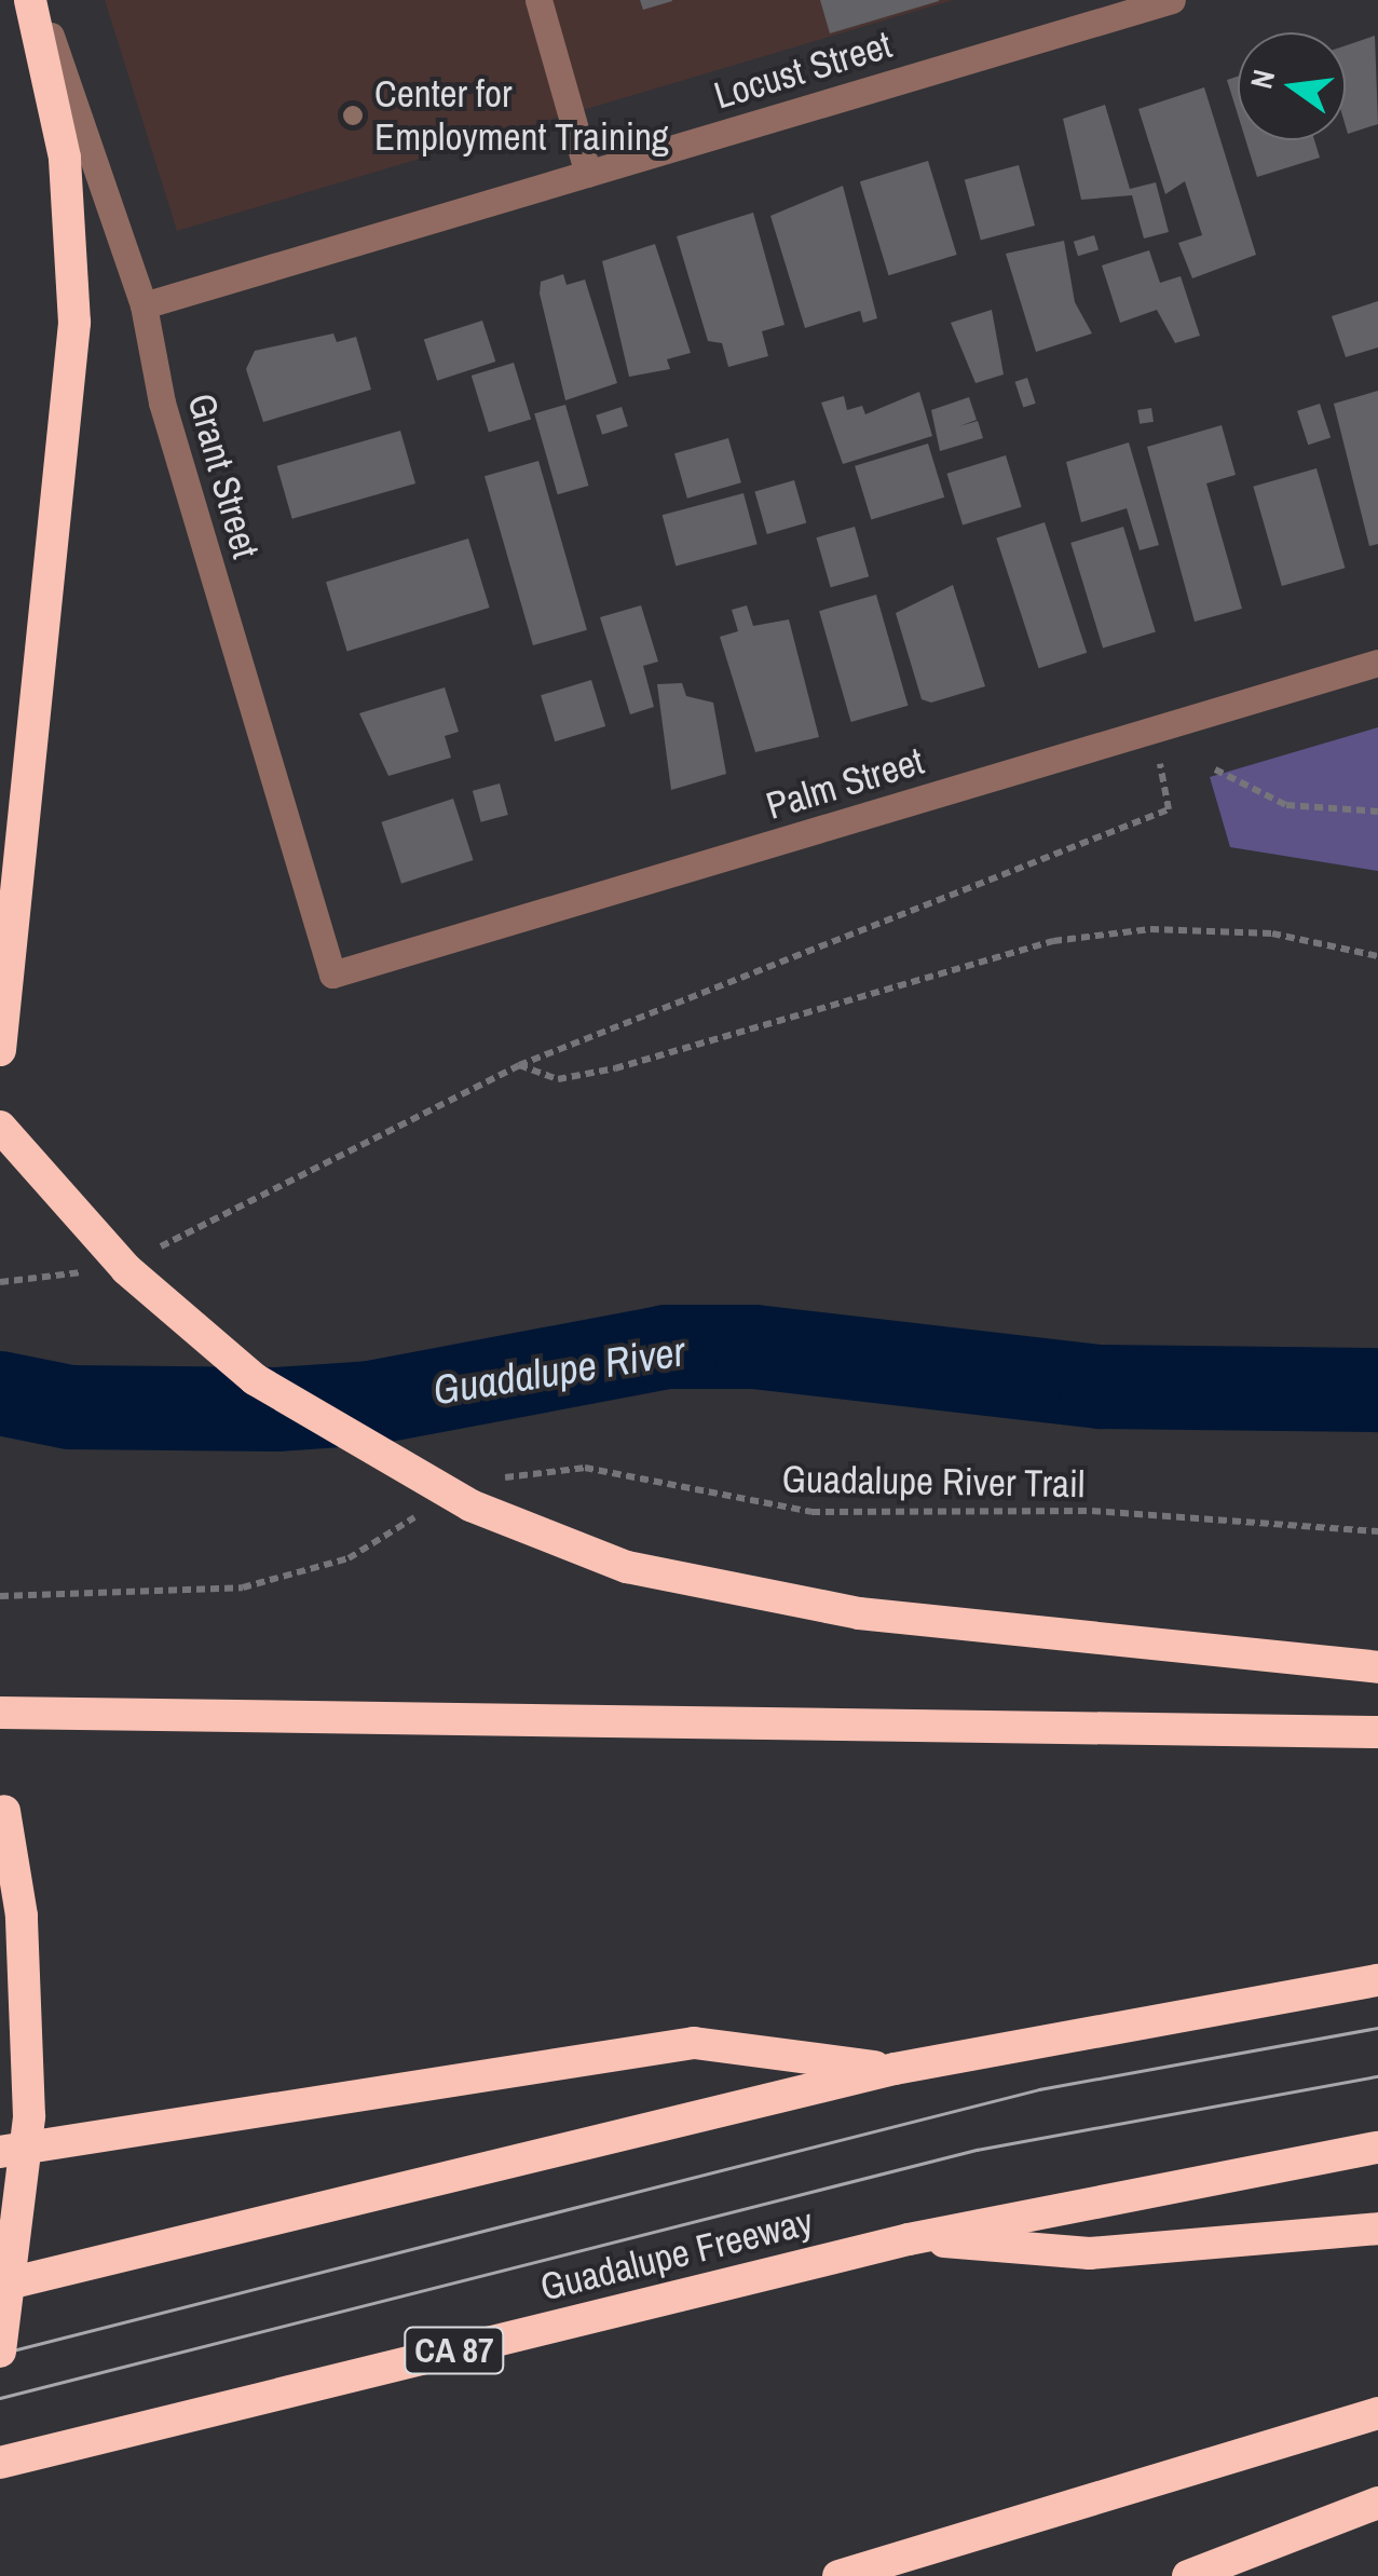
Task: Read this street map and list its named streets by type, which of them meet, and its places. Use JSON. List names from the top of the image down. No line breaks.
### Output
{"streets":{"highway":["Guadalupe Freeway","CA 87"],"street":["Locust Street","Grant Street","Palm Street"],"path":["Guadalupe River Trail"]},"crossings":[["Locust Street","Grant Street"],["Grant Street","Palm Street"]],"water":["Guadalupe River"],"places":["Center for Employment Training"],"north":"left"}
